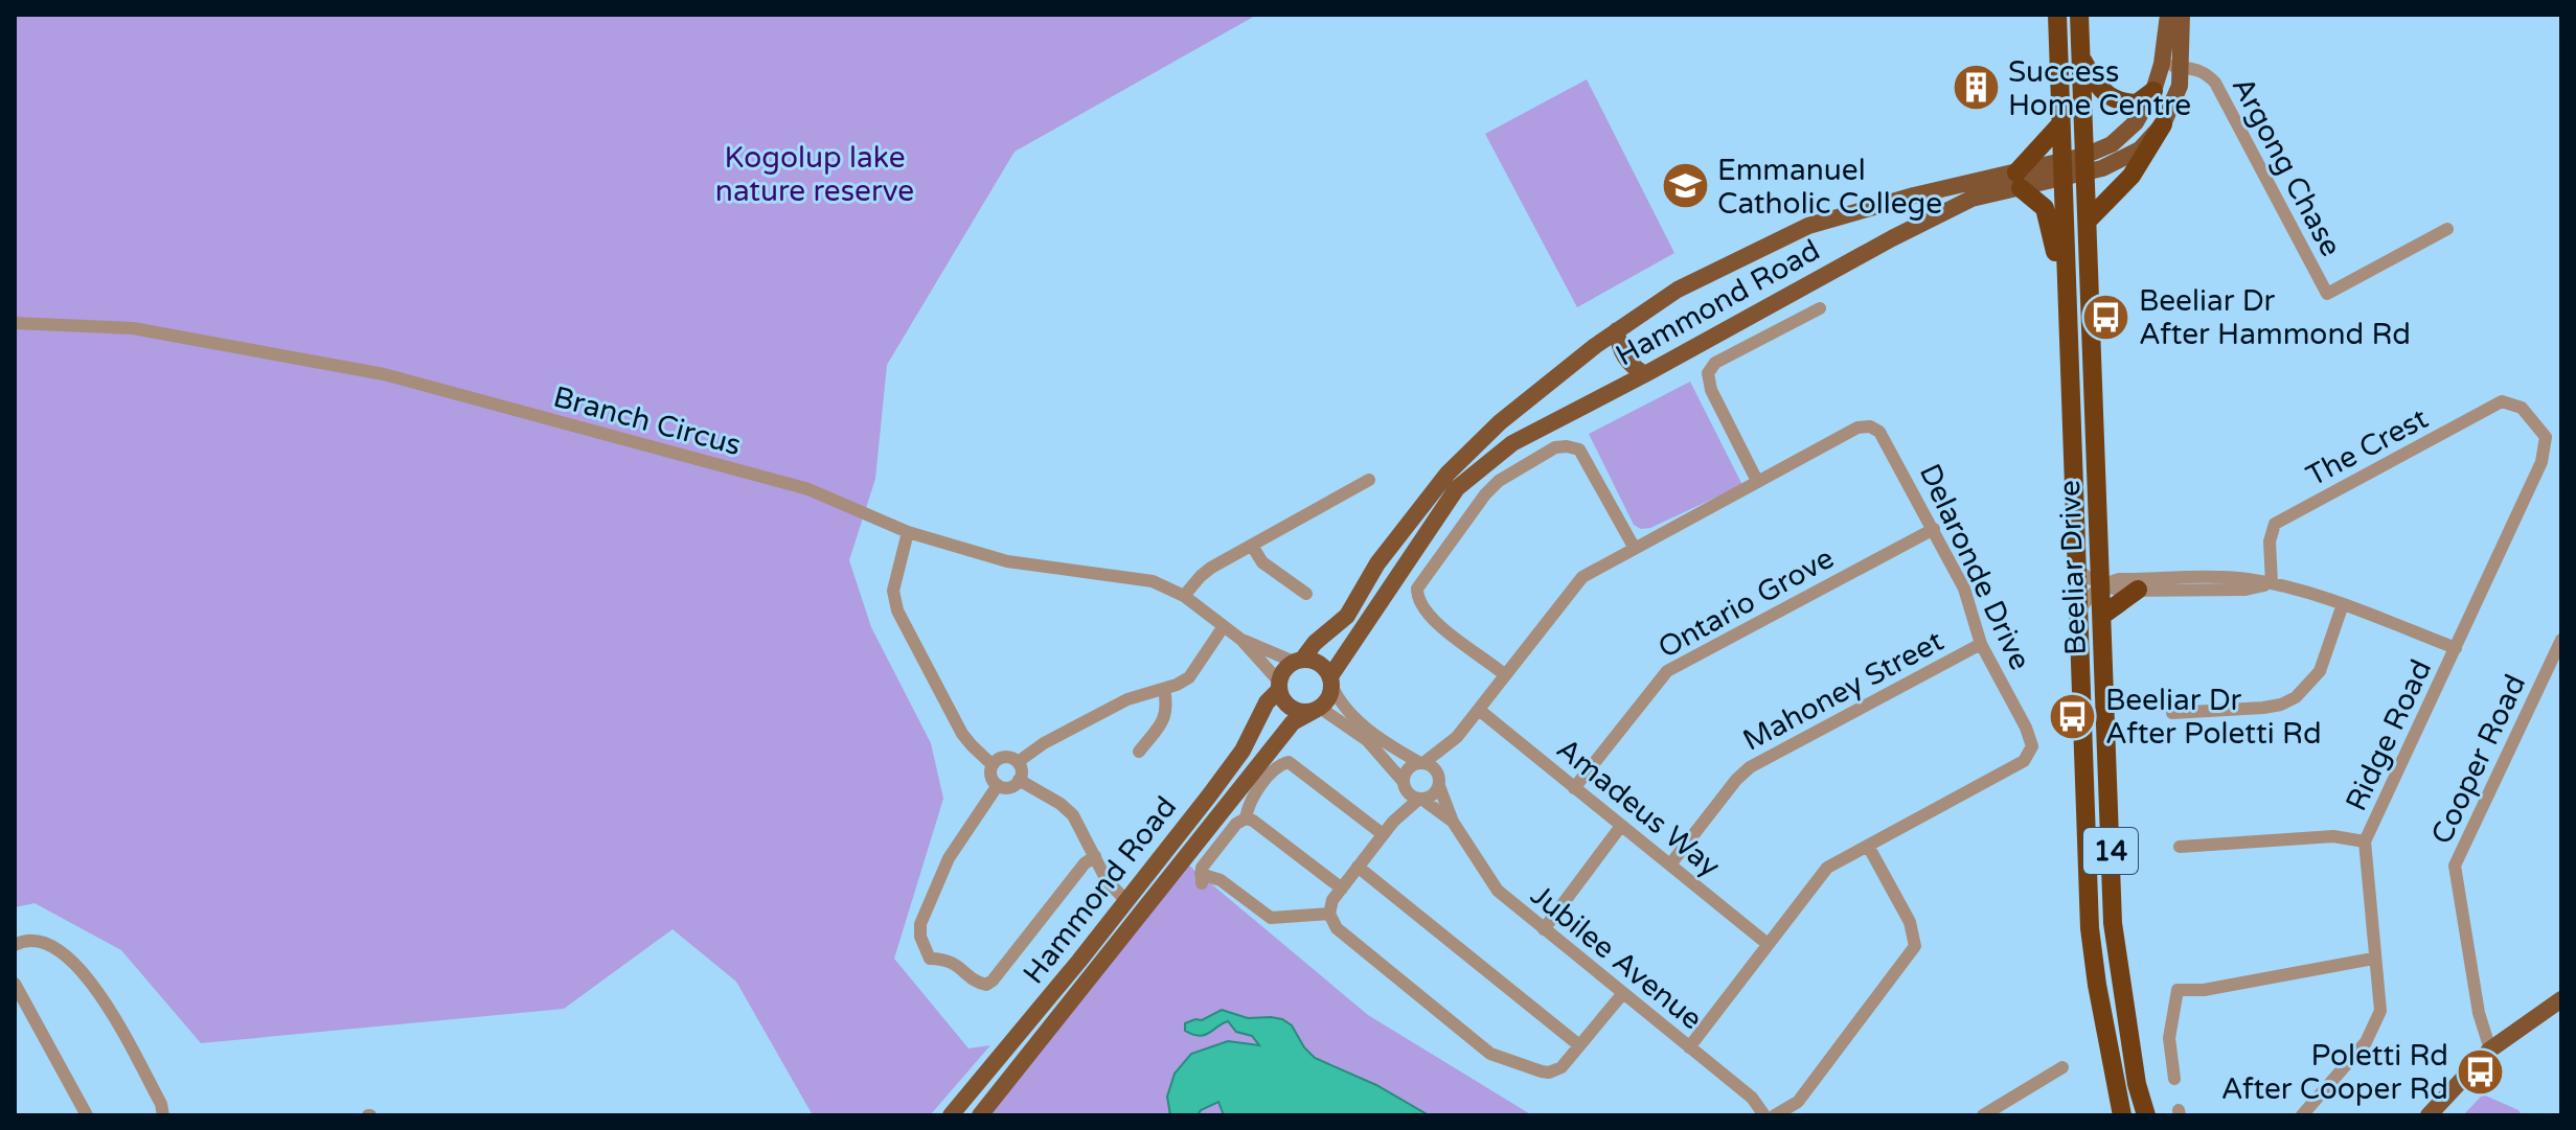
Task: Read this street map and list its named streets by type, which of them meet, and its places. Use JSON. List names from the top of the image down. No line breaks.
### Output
{"streets":{"highway":["Beeliar Drive","14"],"main road":["Hammond Road"],"street":["Argong Chase","Branch Circus","The Crest","Delaronde Drive","Ontario Grove","Mahoney Street","Ridge Road","Cooper Road","Amadeus Way","Jubilee Avenue"]},"crossings":[["Argong Chase","Hammond Road"],["Hammond Road","Branch Circus"],["Hammond Road","Beeliar Drive"],["The Crest","Ridge Road"],["Delaronde Drive","Ontario Grove"],["Delaronde Drive","Mahoney Street"],["Delaronde Drive","Amadeus Way"],["Delaronde Drive","Jubilee Avenue"],["Ontario Grove","Amadeus Way"],["Mahoney Street","Amadeus Way"]],"parks":["Kogolup lake nature reserve"],"places":{"building":["Success Home Centre"],"school or university":["Emmanuel Catholic College"],"bus stop":["Beeliar Dr After Hammond Rd","Beeliar Dr After Poletti Rd","Poletti Rd After Cooper Rd"]}}
